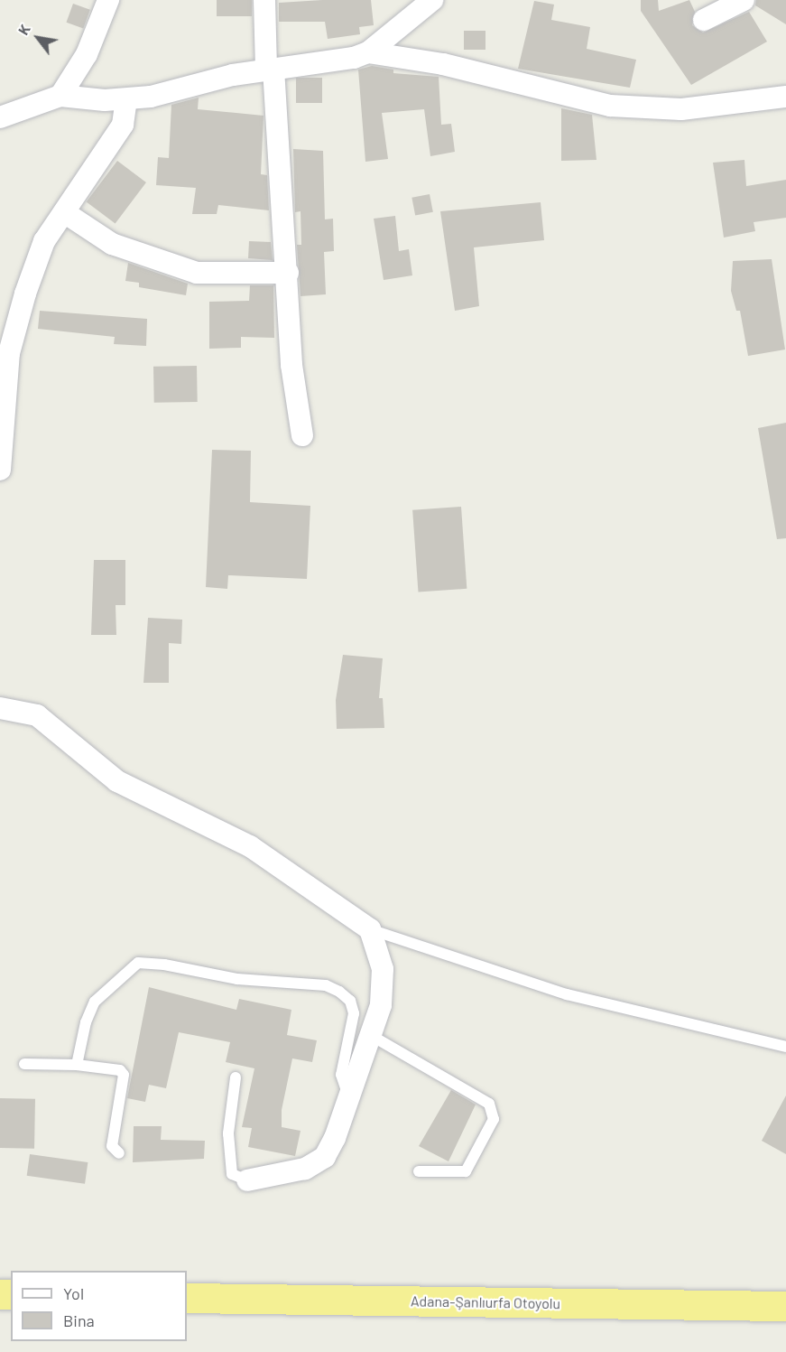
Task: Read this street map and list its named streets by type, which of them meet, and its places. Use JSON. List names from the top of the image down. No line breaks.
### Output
{"streets":{"highway":["Adana-Şanlıurfa Otoyolu"]},"legend":["Yol","Bina"],"north":"top left"}
